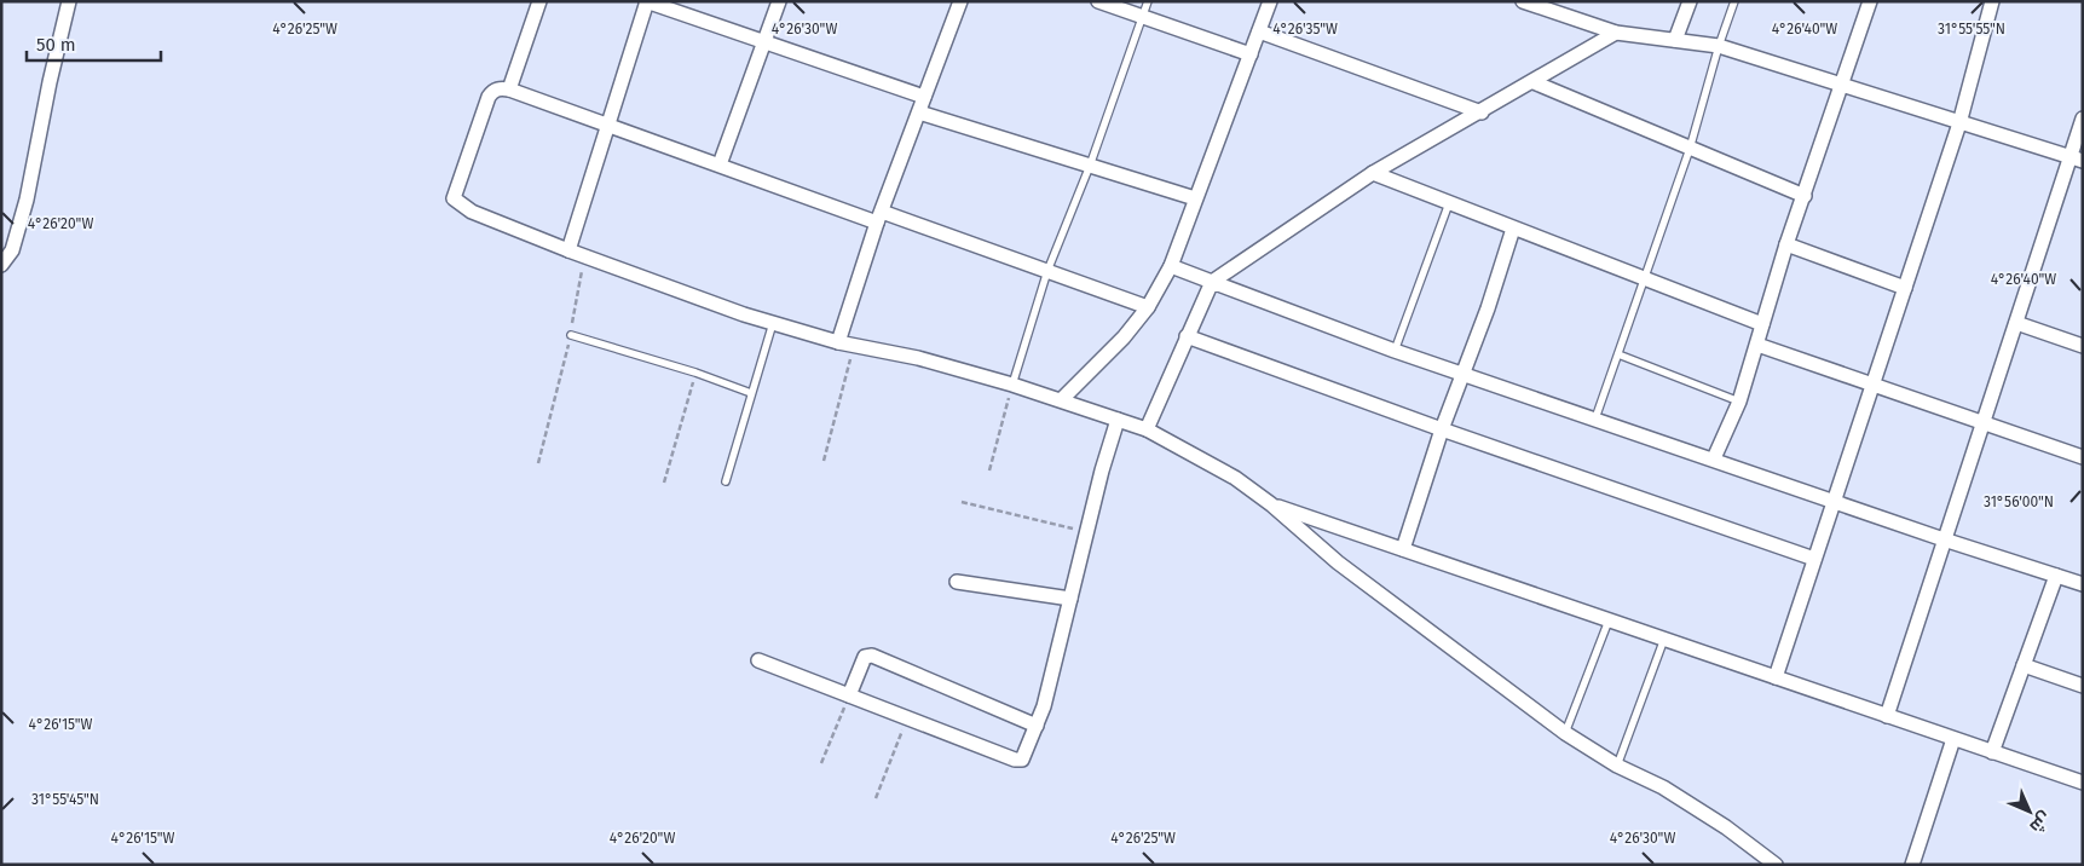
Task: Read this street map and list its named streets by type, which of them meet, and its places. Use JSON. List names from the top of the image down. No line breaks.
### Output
{"scale_bar":"50 m","north":"bottom right","coordinates":["4°26'25\"W","4°26'30\"W","4°26'35\"W","4°26'40\"W","31°55'55\"N","4°26'20\"W","31°56'00\"N","4°26'15\"W","31°55'45\"N"]}
